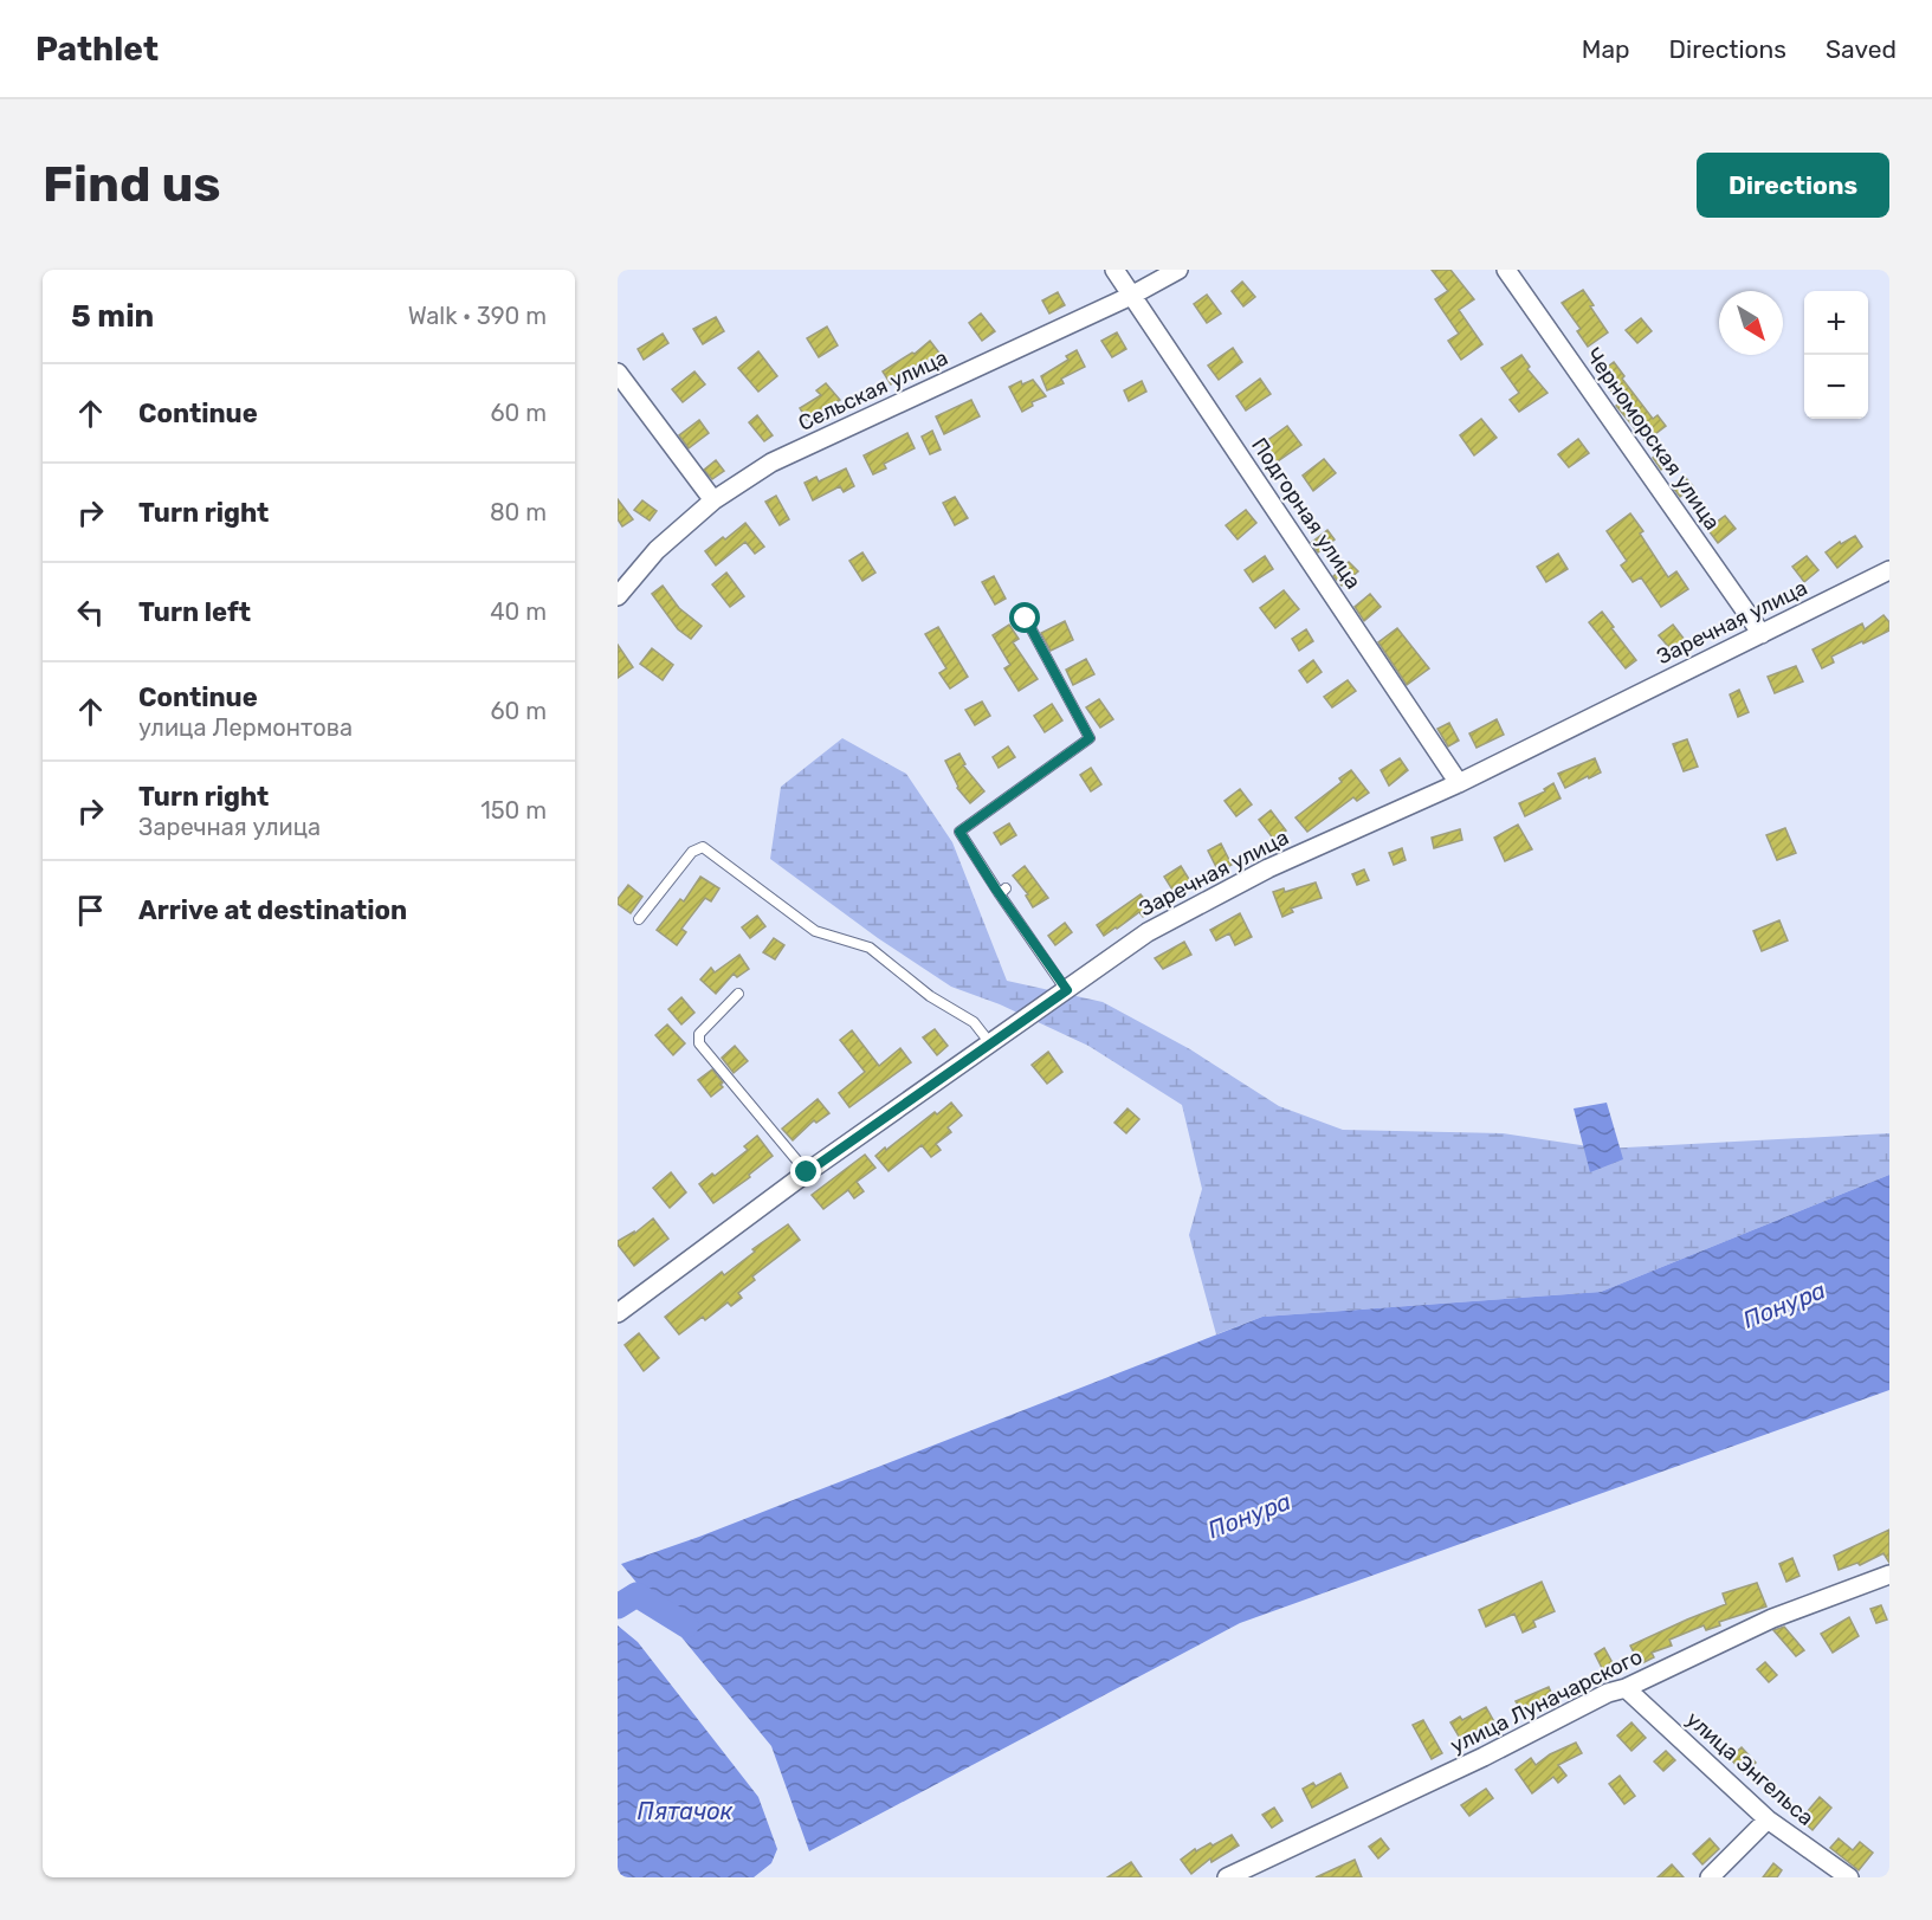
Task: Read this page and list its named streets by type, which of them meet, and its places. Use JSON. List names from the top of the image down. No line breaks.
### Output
{"streets":{"street":["Сельская улица","Черноморская улица","Подгорная улица","Заречная улица","улица Луначарского","улица Энгельса"]},"crossings":[["Сельская улица","Подгорная улица"],["Черноморская улица","Заречная улица"],["Подгорная улица","Заречная улица"],["улица Луначарского","улица Энгельса"]],"water":["Понура","Пятачок"],"north":"bottom right","page":{"header":"Pathlet","nav":["Map","Directions","Saved"],"buttons":"Directions","title":"Find us","heading":["5 min","Walk · 390 m"],"map_buttons":["+","−"],"list":[["Continue","60 m"],["Turn right","80 m"],["Turn left","40 m"],["Continue","улица Лермонтова","60 m"],["Turn right","Заречная улица","150 m"],"Arrive at destination"]}}
